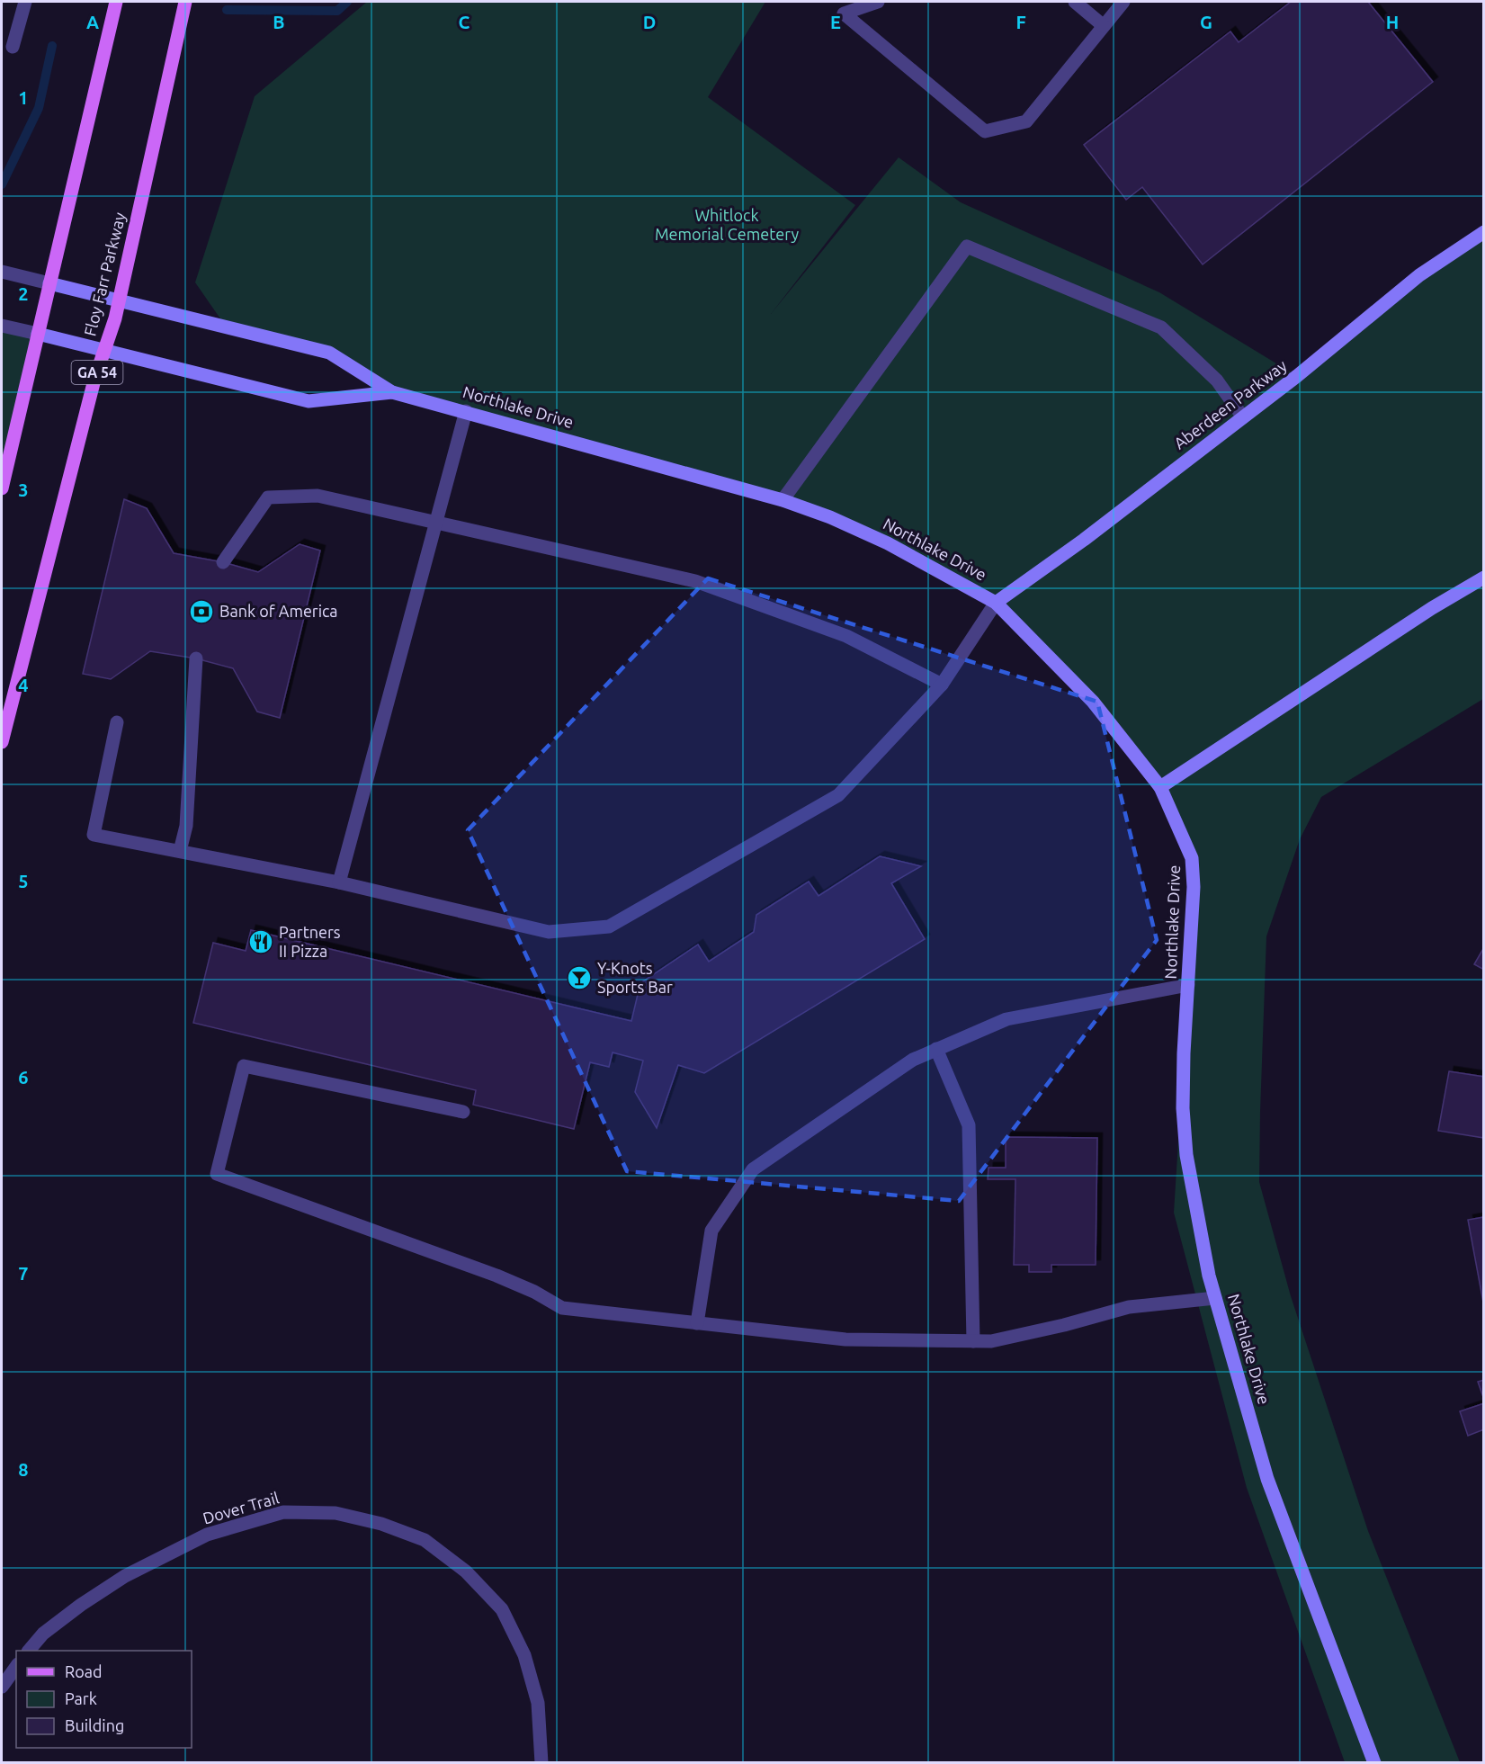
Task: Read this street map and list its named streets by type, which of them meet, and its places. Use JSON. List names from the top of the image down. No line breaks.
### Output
{"streets":{"main road":["Floy Farr Parkway","GA 54"],"street":["Aberdeen Parkway","Northlake Drive","Dover Trail"]},"crossings":[["Floy Farr Parkway","Northlake Drive"],["Aberdeen Parkway","Northlake Drive"]],"parks":["Whitlock Memorial Cemetery"],"places":{"bank":["Bank of America"],"restaurant":["Partners II Pizza"],"bar":["Y-Knots Sports Bar"]},"legend":["Road","Park","Building"],"grid":{"columns":["A","B","C","D","E","F","G","H"],"rows":["1","2","3","4","5","6","7","8"]}}
